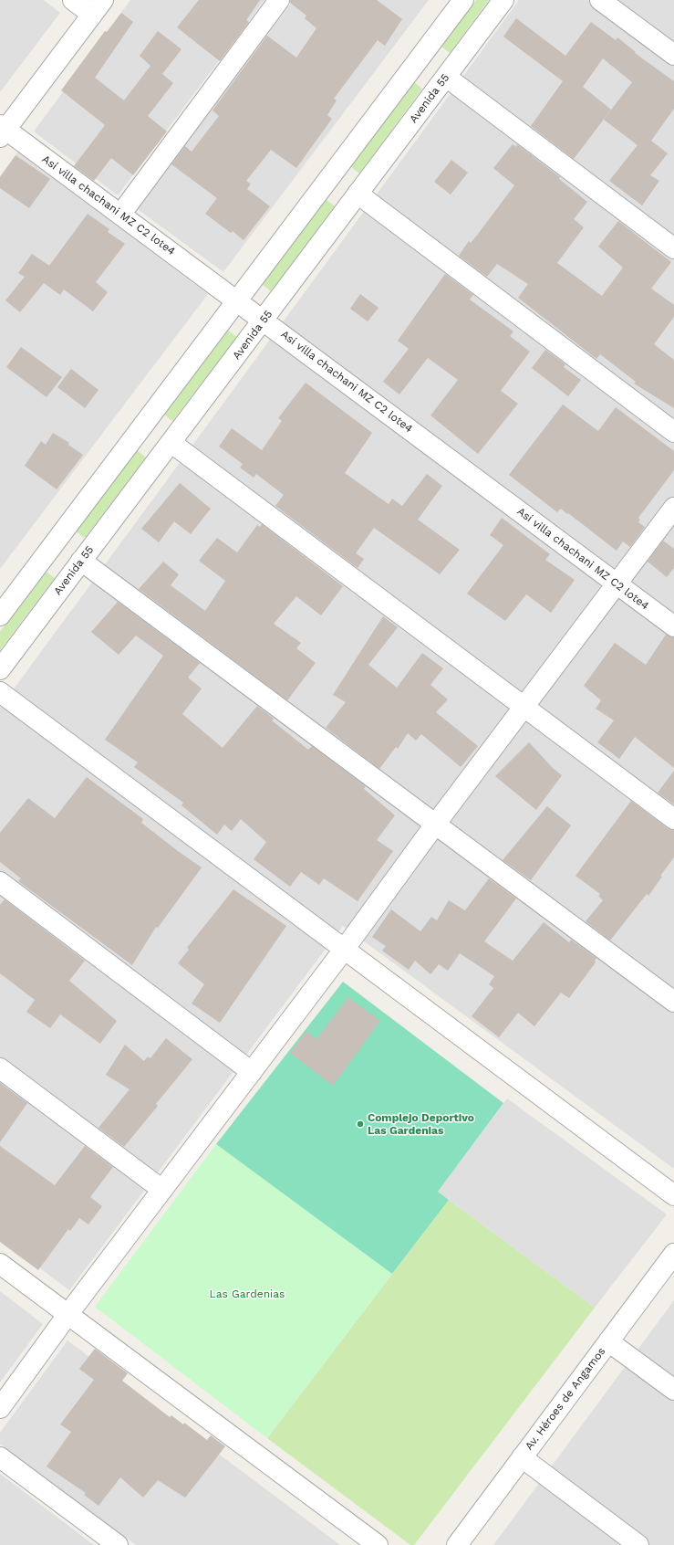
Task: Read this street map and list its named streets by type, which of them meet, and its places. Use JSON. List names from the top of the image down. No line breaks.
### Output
{"streets":{"street":["Avenida 55","Así villa chachani MZ C2 lote4","Av. Héroes de Angamos"]},"crossings":[["Avenida 55","Así villa chachani MZ C2 lote4"]],"parks":["Las Gardenias"],"places":["Complejo Deportivo Las Gardenias"]}
